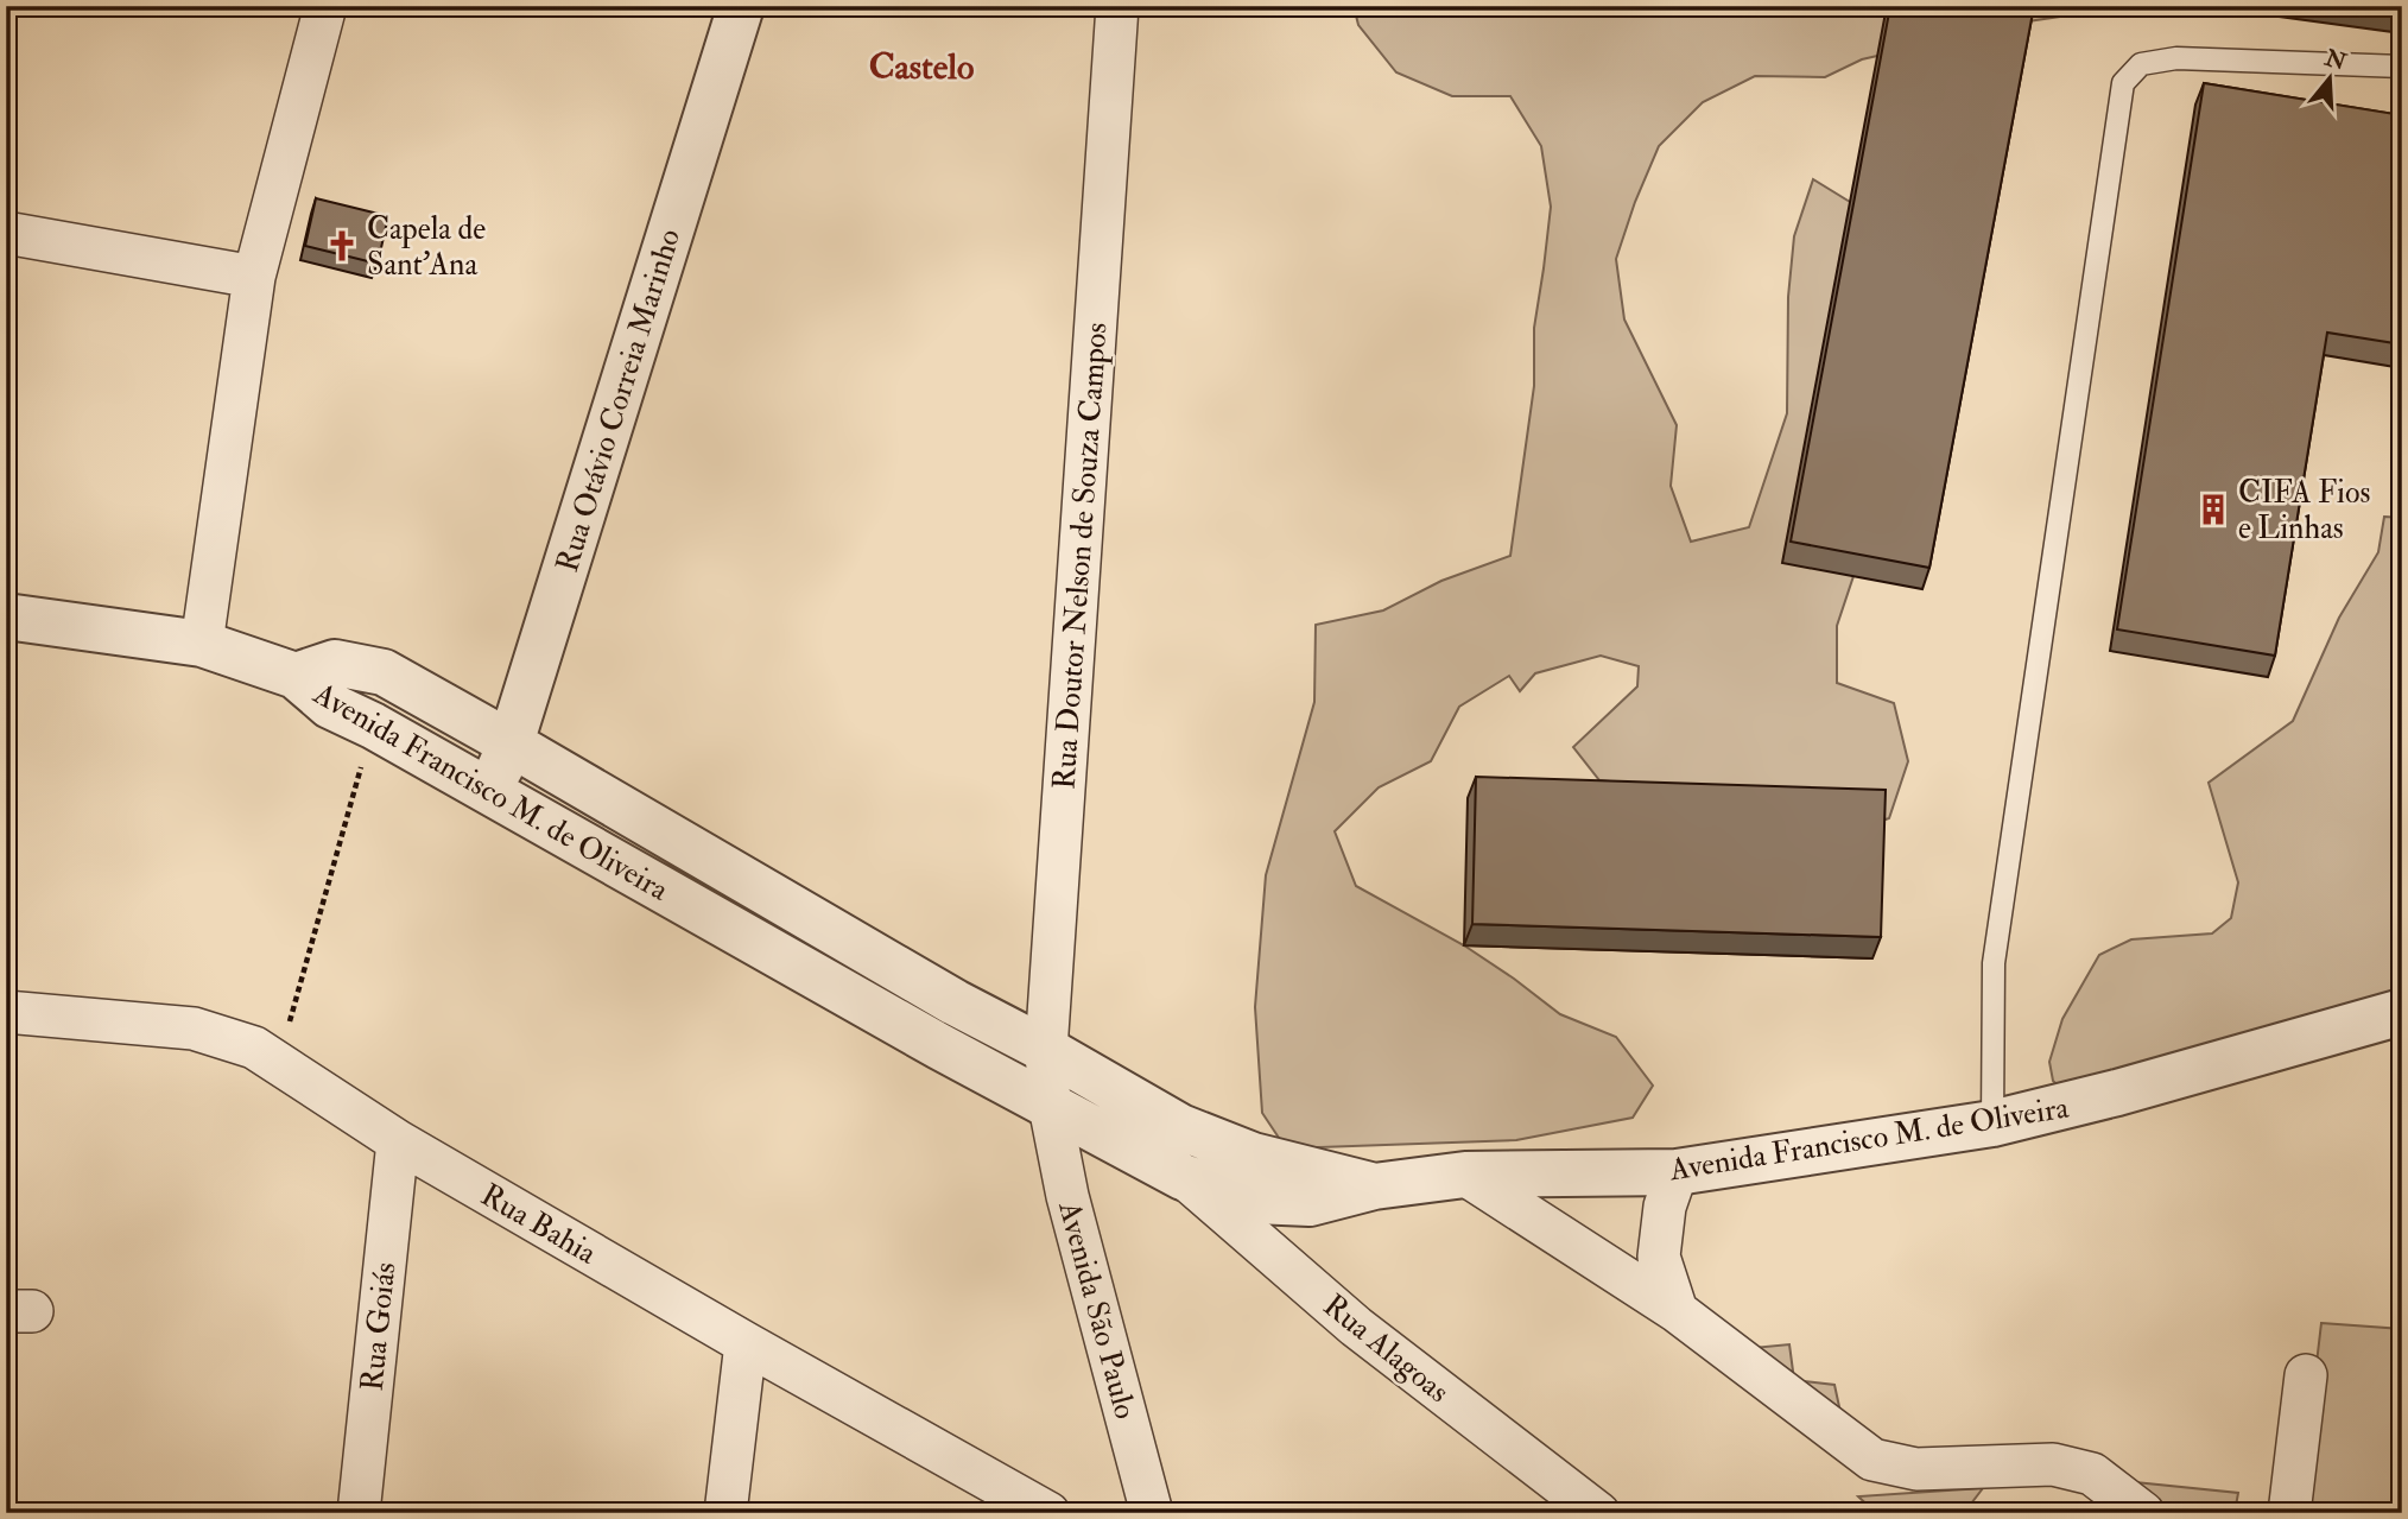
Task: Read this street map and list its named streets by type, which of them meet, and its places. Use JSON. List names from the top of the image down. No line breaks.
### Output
{"streets":{"street":["Rua Otávio Correia Marinho","Rua Doutor Nelson de Souza Campos","Avenida Francisco M. de Oliveira","Rua Bahia","Avenida São Paulo","Rua Goiás","Rua Alagoas"]},"crossings":[["Rua Otávio Correia Marinho","Avenida Francisco M. de Oliveira"],["Rua Doutor Nelson de Souza Campos","Avenida Francisco M. de Oliveira"],["Rua Doutor Nelson de Souza Campos","Avenida São Paulo"],["Avenida Francisco M. de Oliveira","Avenida São Paulo"],["Avenida Francisco M. de Oliveira","Rua Alagoas"],["Rua Bahia","Rua Goiás"]],"districts":["Castelo"],"places":{"church":["Capela de Sant'Ana"],"building":["CIFA Fios e Linhas"]},"north":"top"}
